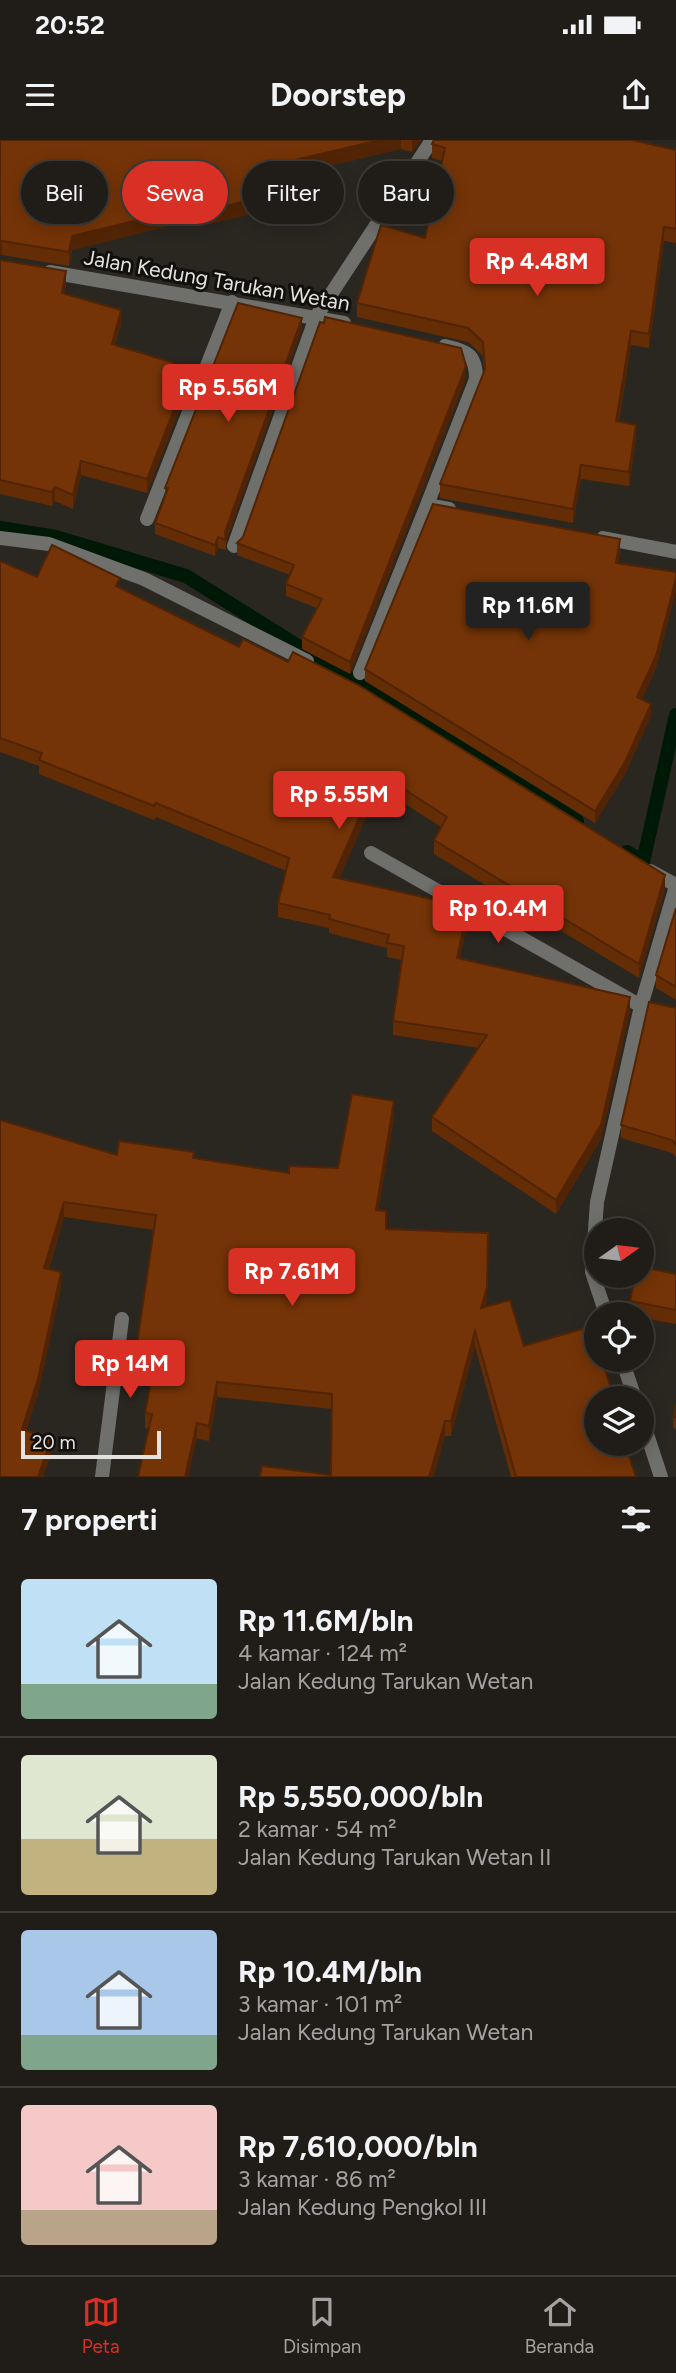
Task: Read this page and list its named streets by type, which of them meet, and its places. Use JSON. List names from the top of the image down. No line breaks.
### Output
{"streets":{"street":["Jalan Kedung Tarukan Wetan"]},"scale_bar":"20 m","north":"right","page":{"status":"20:52","header":"Doorstep","chip":["Beli","Sewa","Filter","Baru"],"price":["Rp 4.48M","Rp 5.56M","Rp 11.6M","Rp 5.55M","Rp 10.4M","Rp 7.61M","Rp 14M"],"scale":"20 m","heading":"7 properti","list":[{"name":"Rp 11.6M/bln","note":"4 kamar · 124 m² · Jalan Kedung Tarukan Wetan"},{"name":"Rp 5,550,000/bln","note":"2 kamar · 54 m² · Jalan Kedung Tarukan Wetan II"},{"name":"Rp 10.4M/bln","note":"3 kamar · 101 m² · Jalan Kedung Tarukan Wetan"},{"name":"Rp 7,610,000/bln","note":"3 kamar · 86 m² · Jalan Kedung Pengkol III"}],"tabs":["Peta","Disimpan","Beranda"]}}
